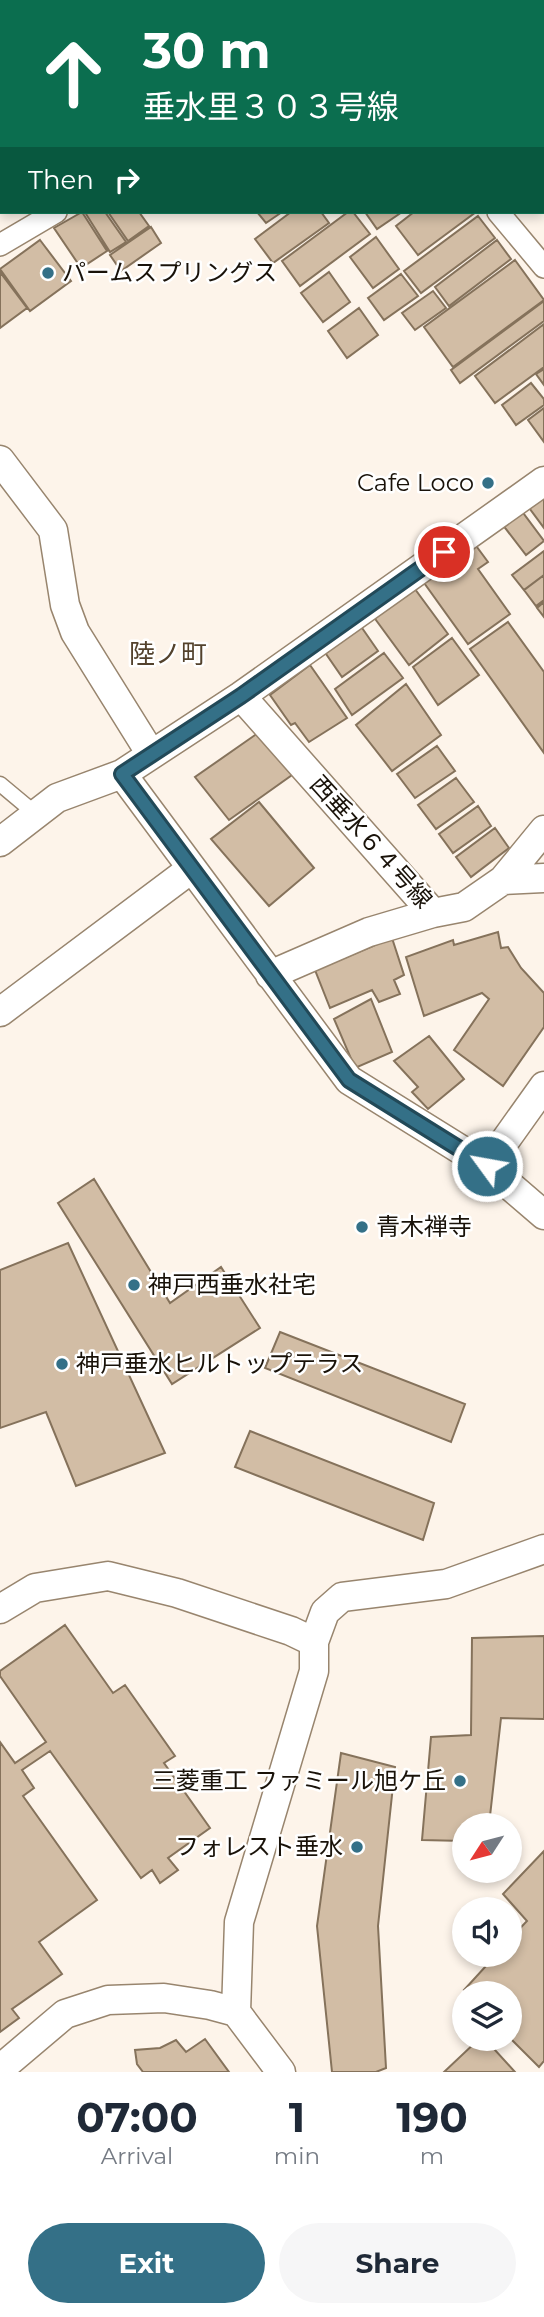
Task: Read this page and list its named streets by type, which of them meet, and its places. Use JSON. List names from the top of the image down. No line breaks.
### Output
{"streets":{"street":["西垂水６４号線"]},"districts":["陸ノ町"],"places":["パームスプリングス","Cafe Loco","青木禅寺","神戸西垂水社宅","神戸垂水ヒルトップテラス","三菱重工 ファミール旭ケ丘","フォレスト垂水"],"north":"bottom left","page":{"turn":["30 m","垂水里３０３号線"],"then":"Then","eta":["07:00","Arrival","1","min","190","m"],"buttons":["Exit","Share"]}}
